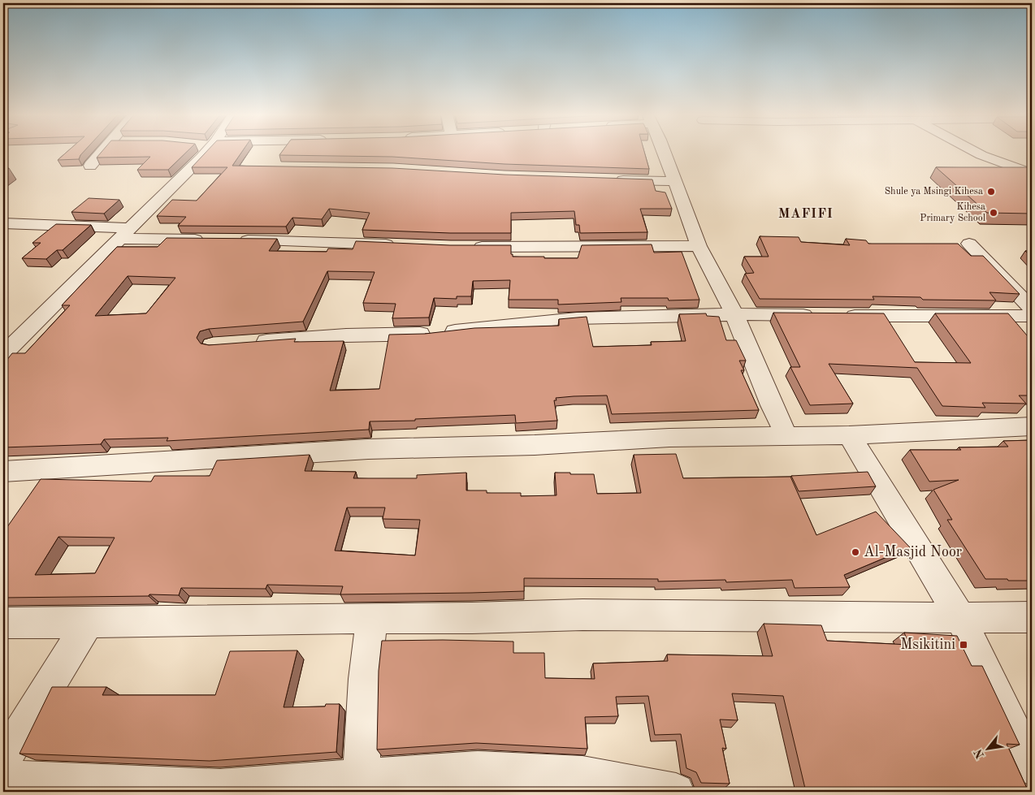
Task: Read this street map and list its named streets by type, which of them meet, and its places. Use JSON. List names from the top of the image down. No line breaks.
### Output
{"districts":["MAFIFI"],"places":{"other":["Shule ya Msingi Kihesa","Kihesa Primary School","Al-Masjid Noor"],"transit":["Msikitini"]},"north":"bottom left"}
